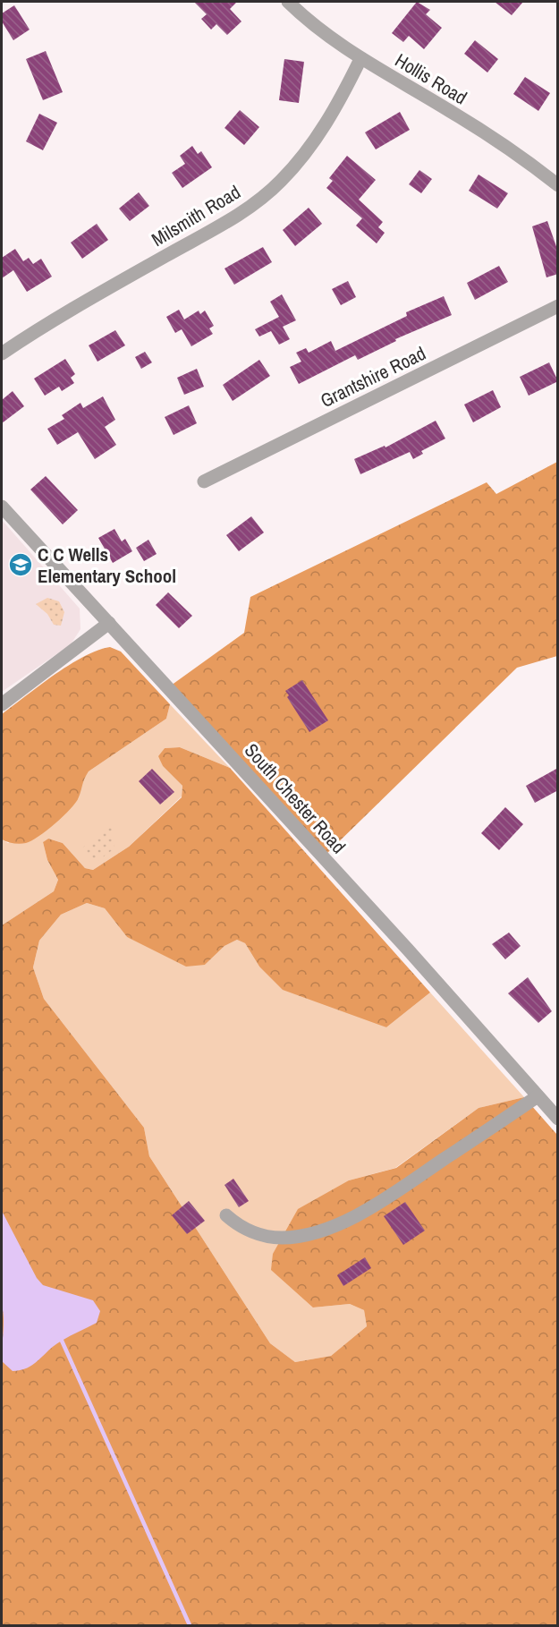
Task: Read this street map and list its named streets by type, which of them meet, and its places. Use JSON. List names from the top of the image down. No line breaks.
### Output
{"streets":{"street":["Hollis Road","Milsmith Road","Grantshire Road","South Chester Road"]},"crossings":[["Hollis Road","Milsmith Road"]],"places":{"school or university":["C C Wells Elementary School"]}}
